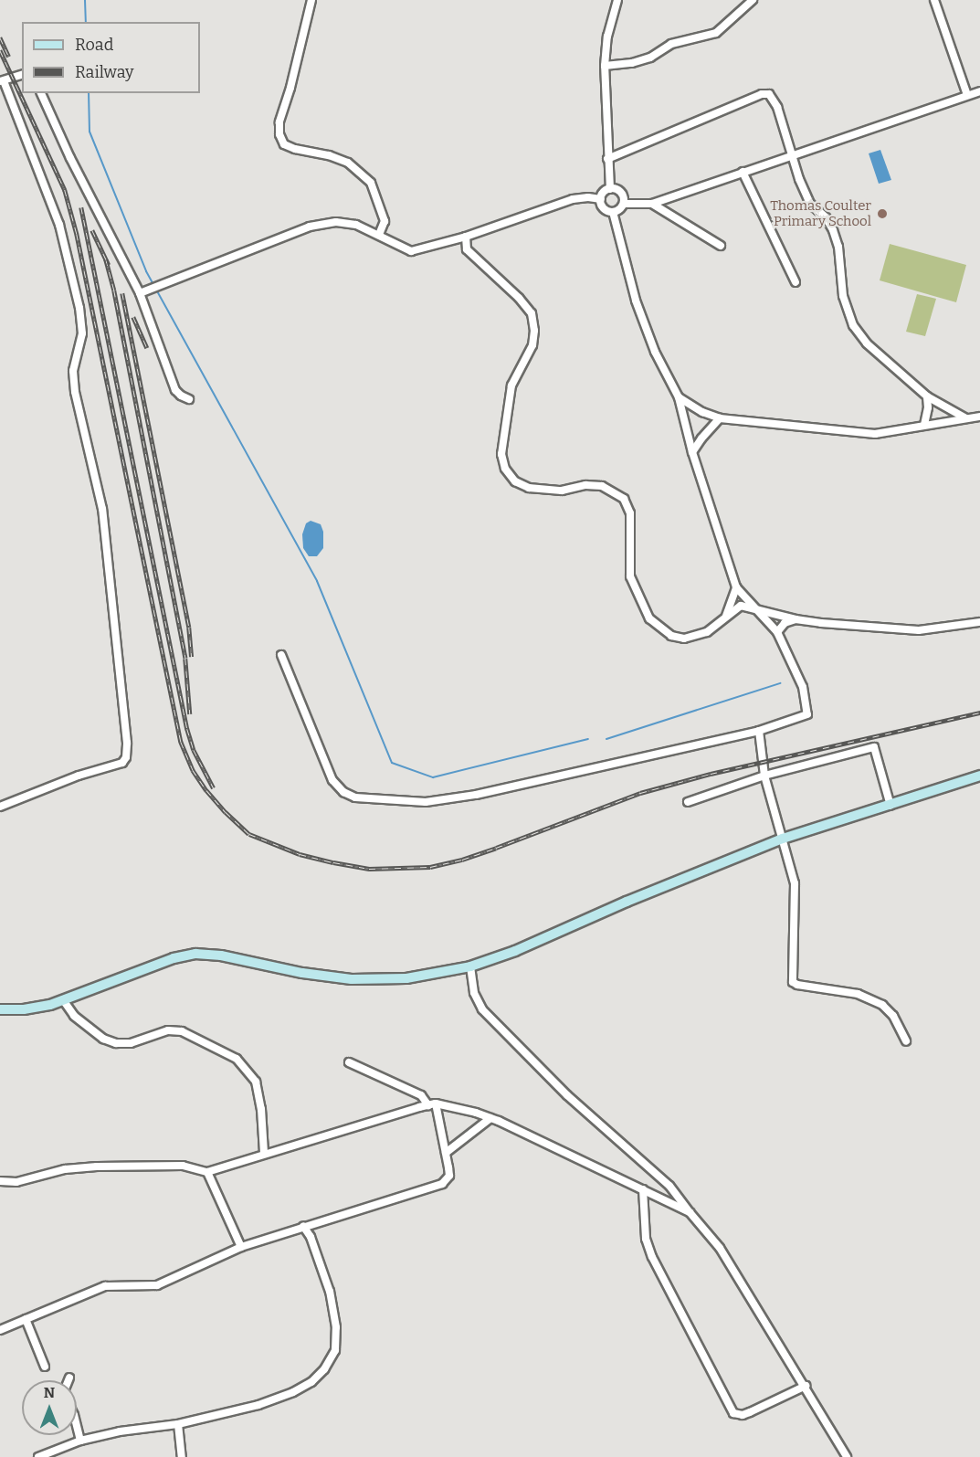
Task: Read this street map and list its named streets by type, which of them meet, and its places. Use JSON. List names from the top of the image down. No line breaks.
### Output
{"places":["Thomas Coulter Primary School"],"legend":["Road","Railway"],"north":"top"}
